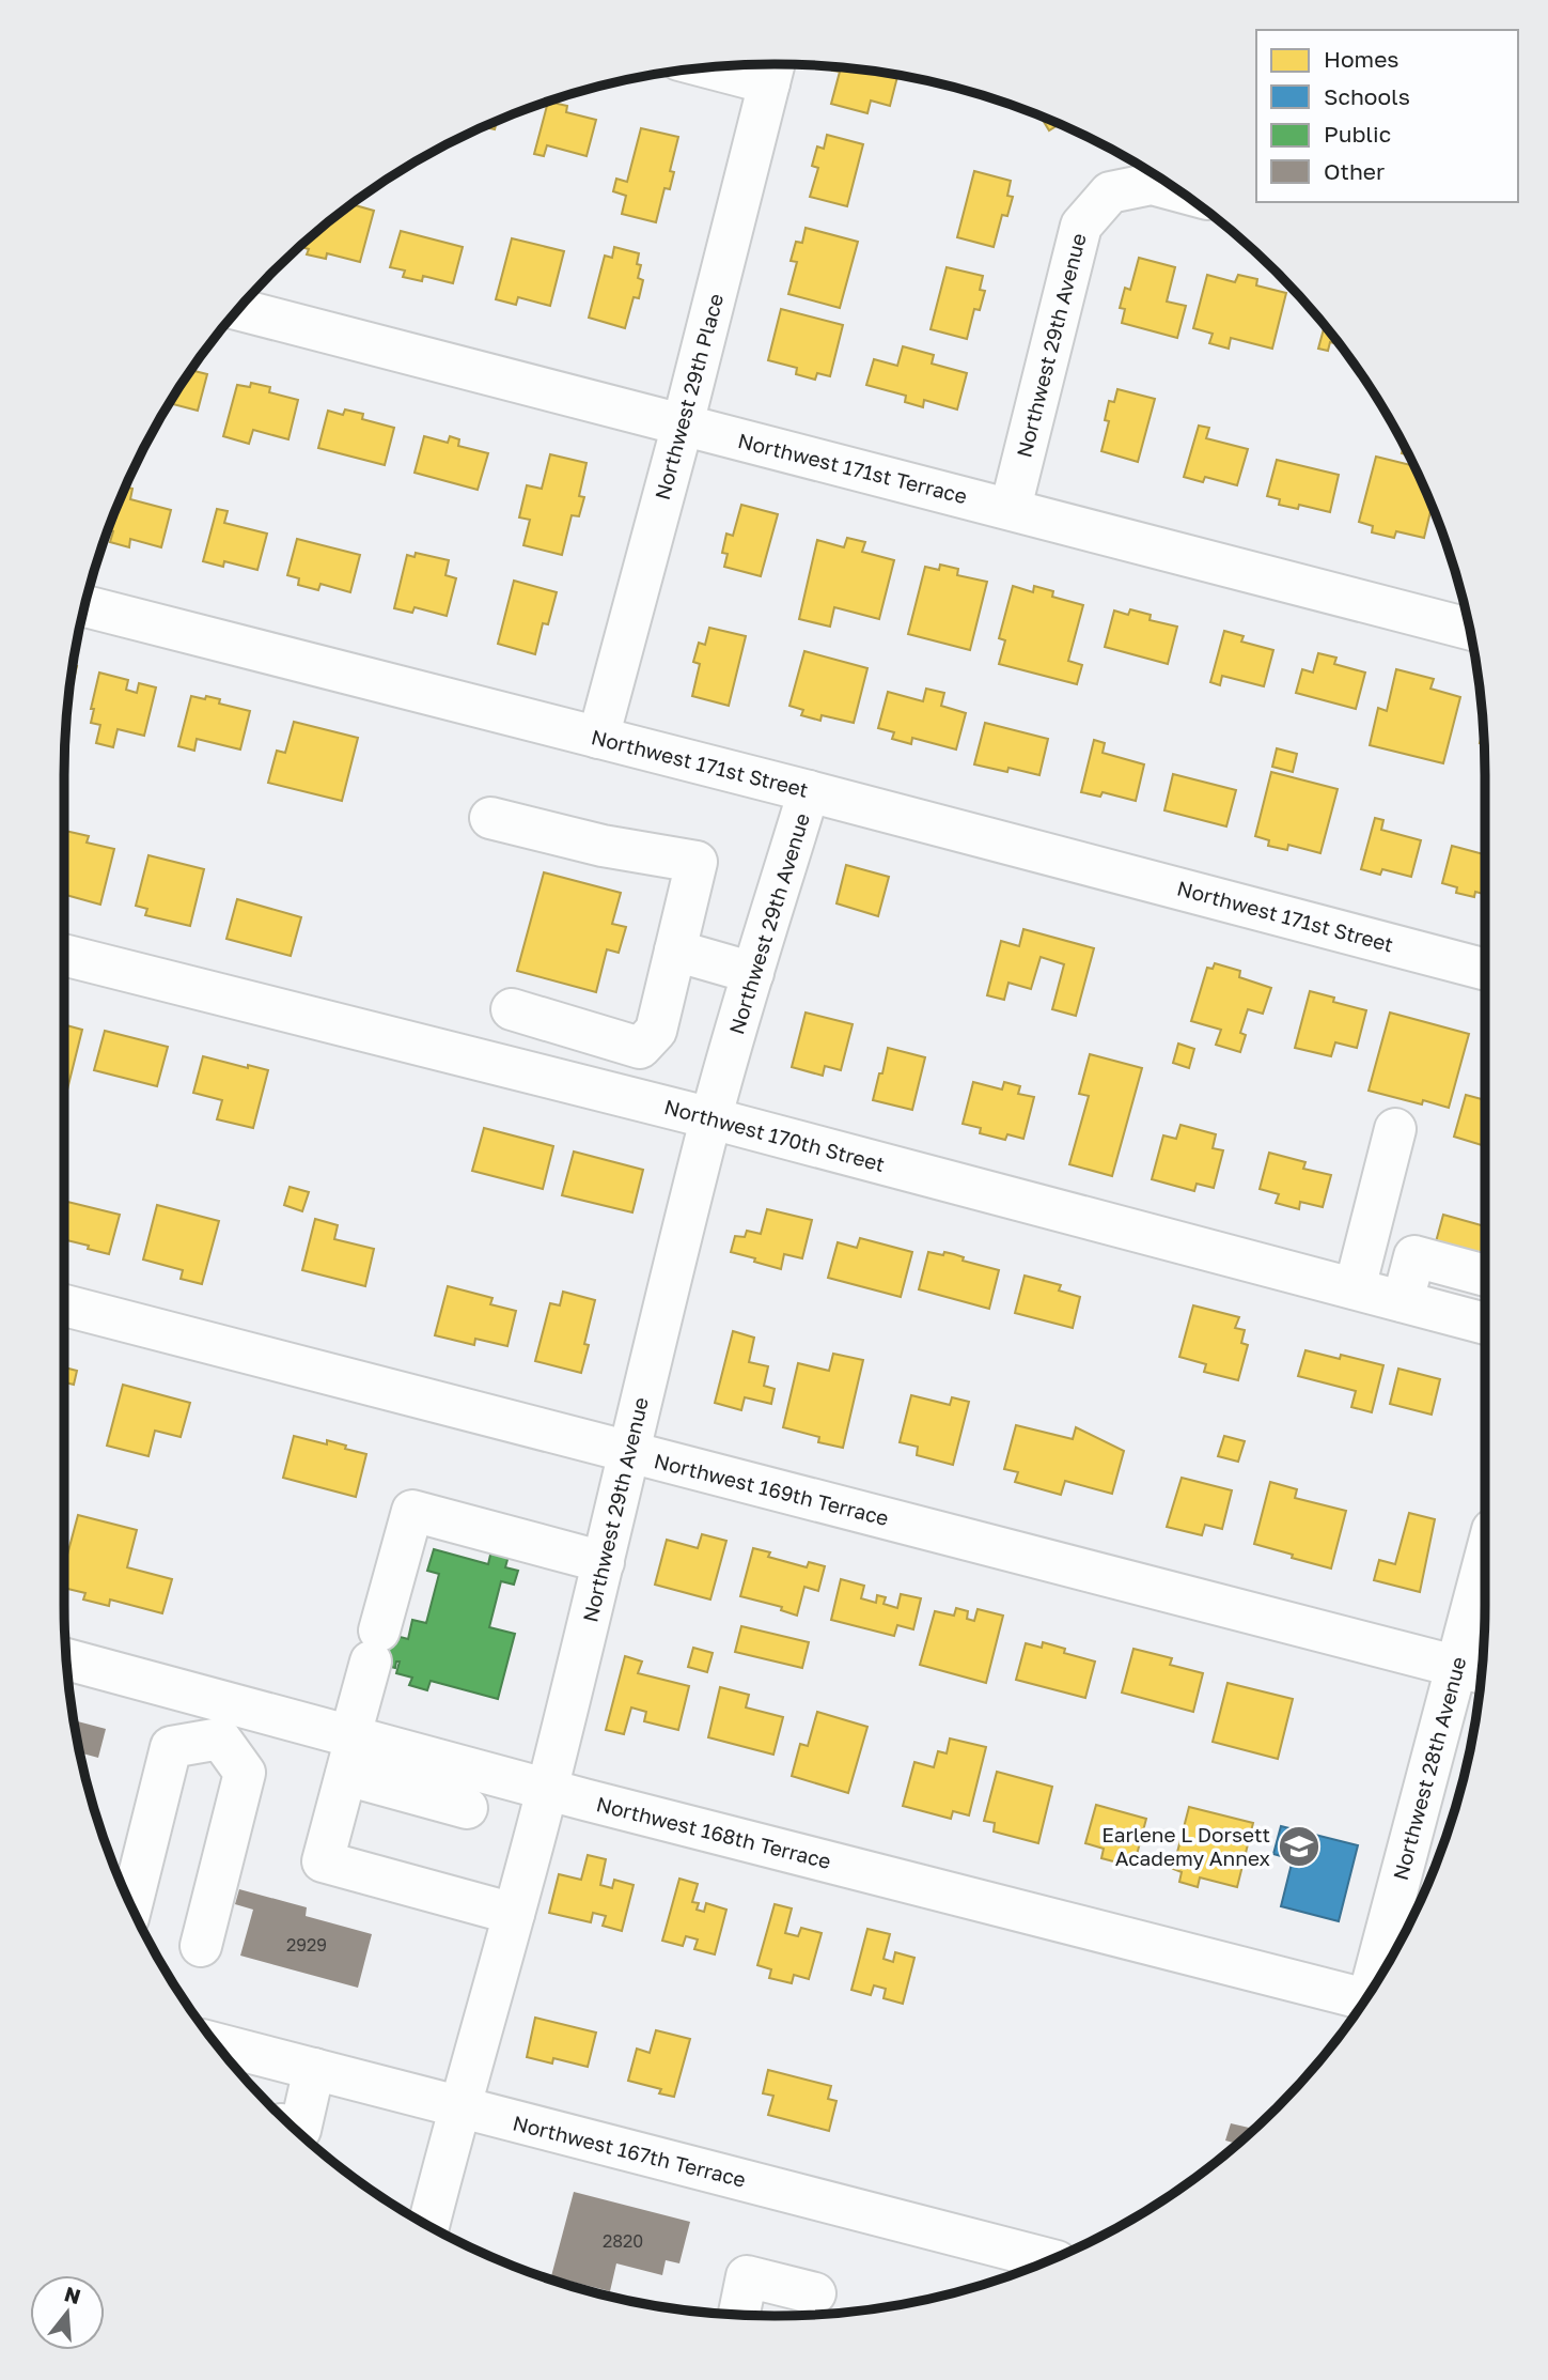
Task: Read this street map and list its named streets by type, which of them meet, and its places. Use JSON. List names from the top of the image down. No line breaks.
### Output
{"streets":{"street":["Northwest 29th Avenue","Northwest 29th Place","Northwest 171st Terrace","Northwest 171st Street","Northwest 170th Street","Northwest 169th Terrace","Northwest 28th Avenue","Northwest 168th Terrace","Northwest 167th Terrace"]},"crossings":[["Northwest 29th Avenue","Northwest 171st Terrace"],["Northwest 29th Avenue","Northwest 171st Street"],["Northwest 29th Avenue","Northwest 170th Street"],["Northwest 29th Avenue","Northwest 169th Terrace"],["Northwest 29th Avenue","Northwest 168th Terrace"],["Northwest 29th Avenue","Northwest 167th Terrace"],["Northwest 29th Place","Northwest 171st Terrace"],["Northwest 29th Place","Northwest 171st Street"],["Northwest 169th Terrace","Northwest 28th Avenue"]],"places":{"school or university":["Earlene L Dorsett Academy Annex"]},"house_numbers":["2929","2820"],"legend":["Homes","Schools","Public","Other"],"north":"top"}
